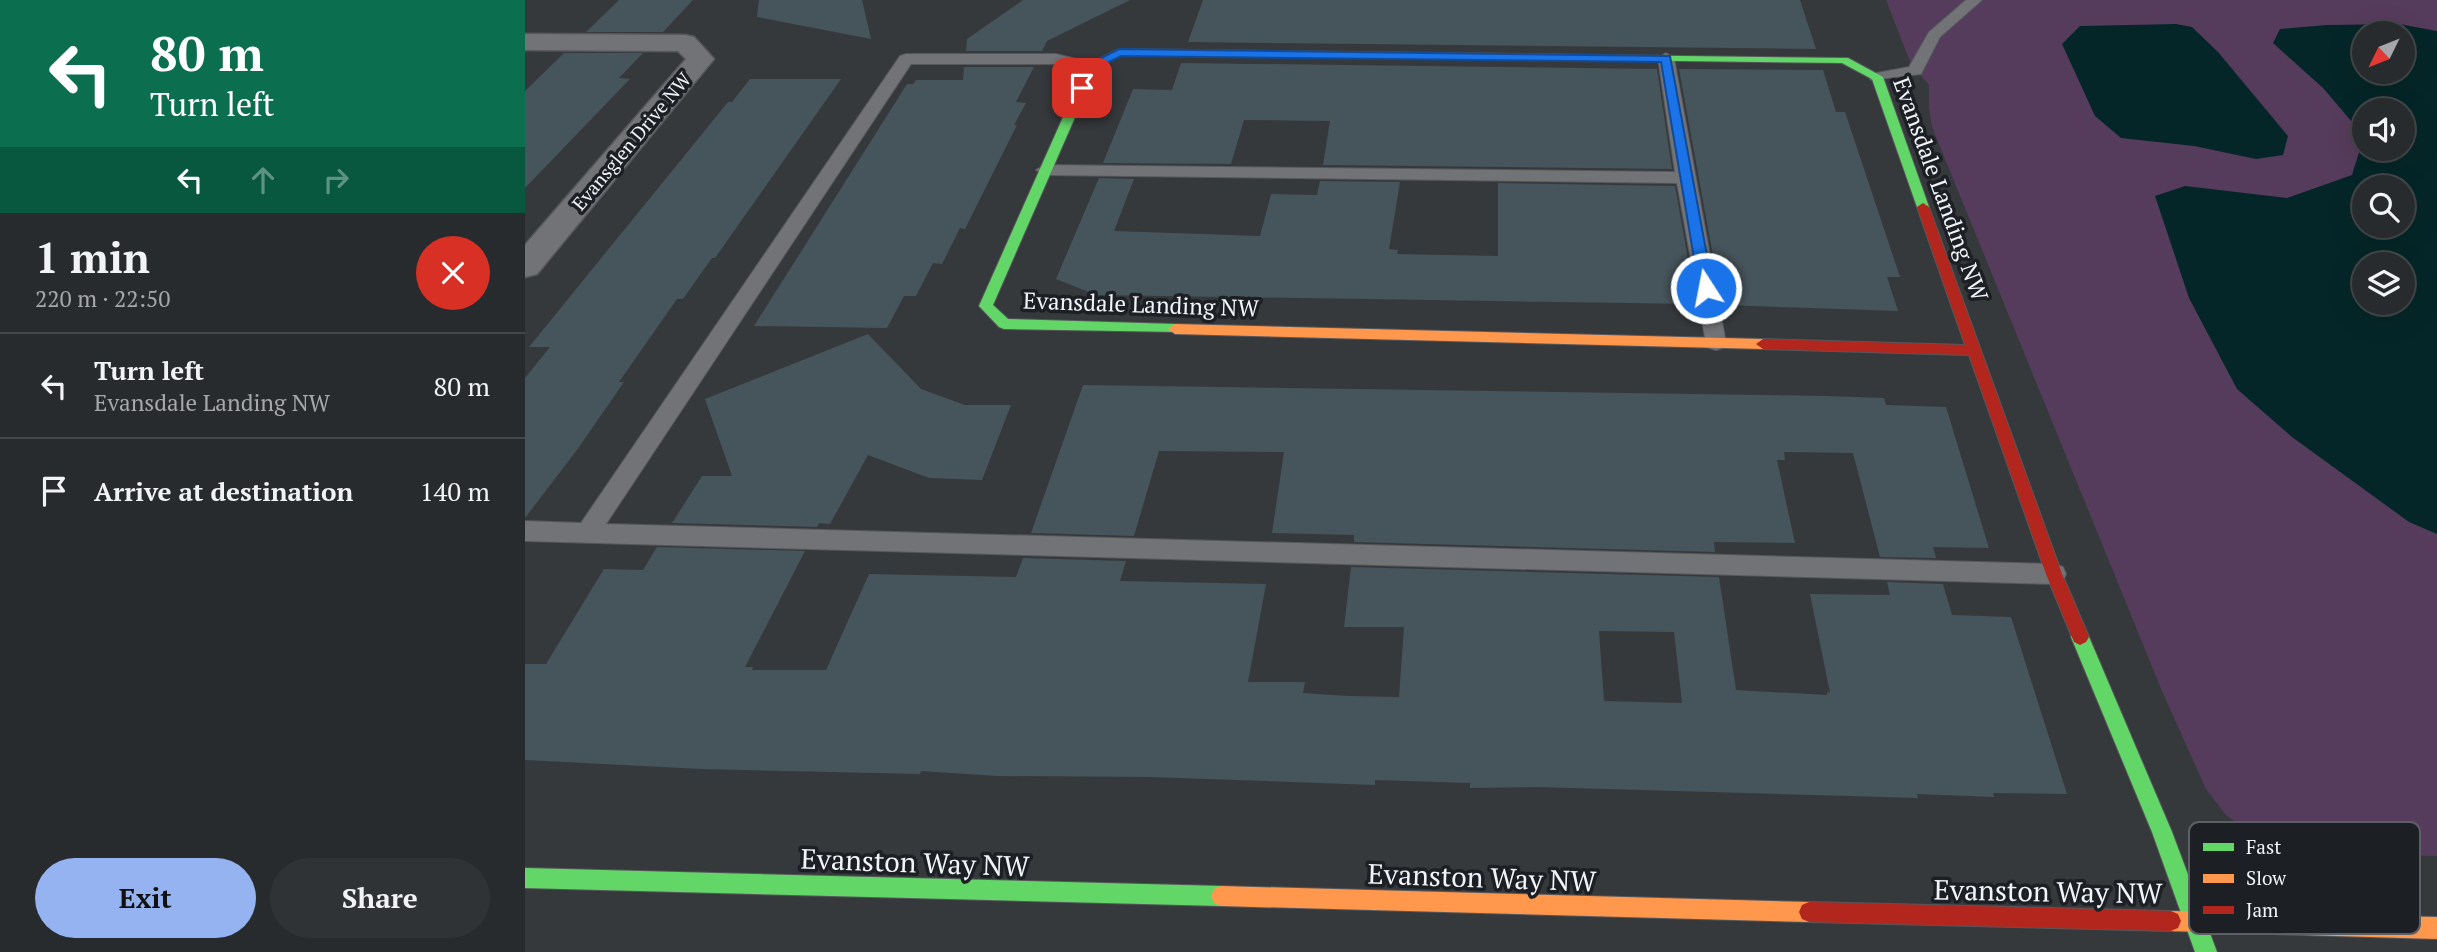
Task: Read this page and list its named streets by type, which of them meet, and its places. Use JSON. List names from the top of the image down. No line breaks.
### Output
{"streets":{"street":["Evansglen Drive NW","Evansdale Landing NW","Evanston Way NW"]},"legend":["Fast","Slow","Jam"],"north":"bottom left","page":{"turn":["80 m","Turn left"],"heading":["1 min","220 m · 22:50"],"list":[{"name":"Turn left","note":"Evansdale Landing NW","value":"80 m"},{"name":"Arrive at destination","value":"140 m"}],"buttons":["Exit","Share"]}}
